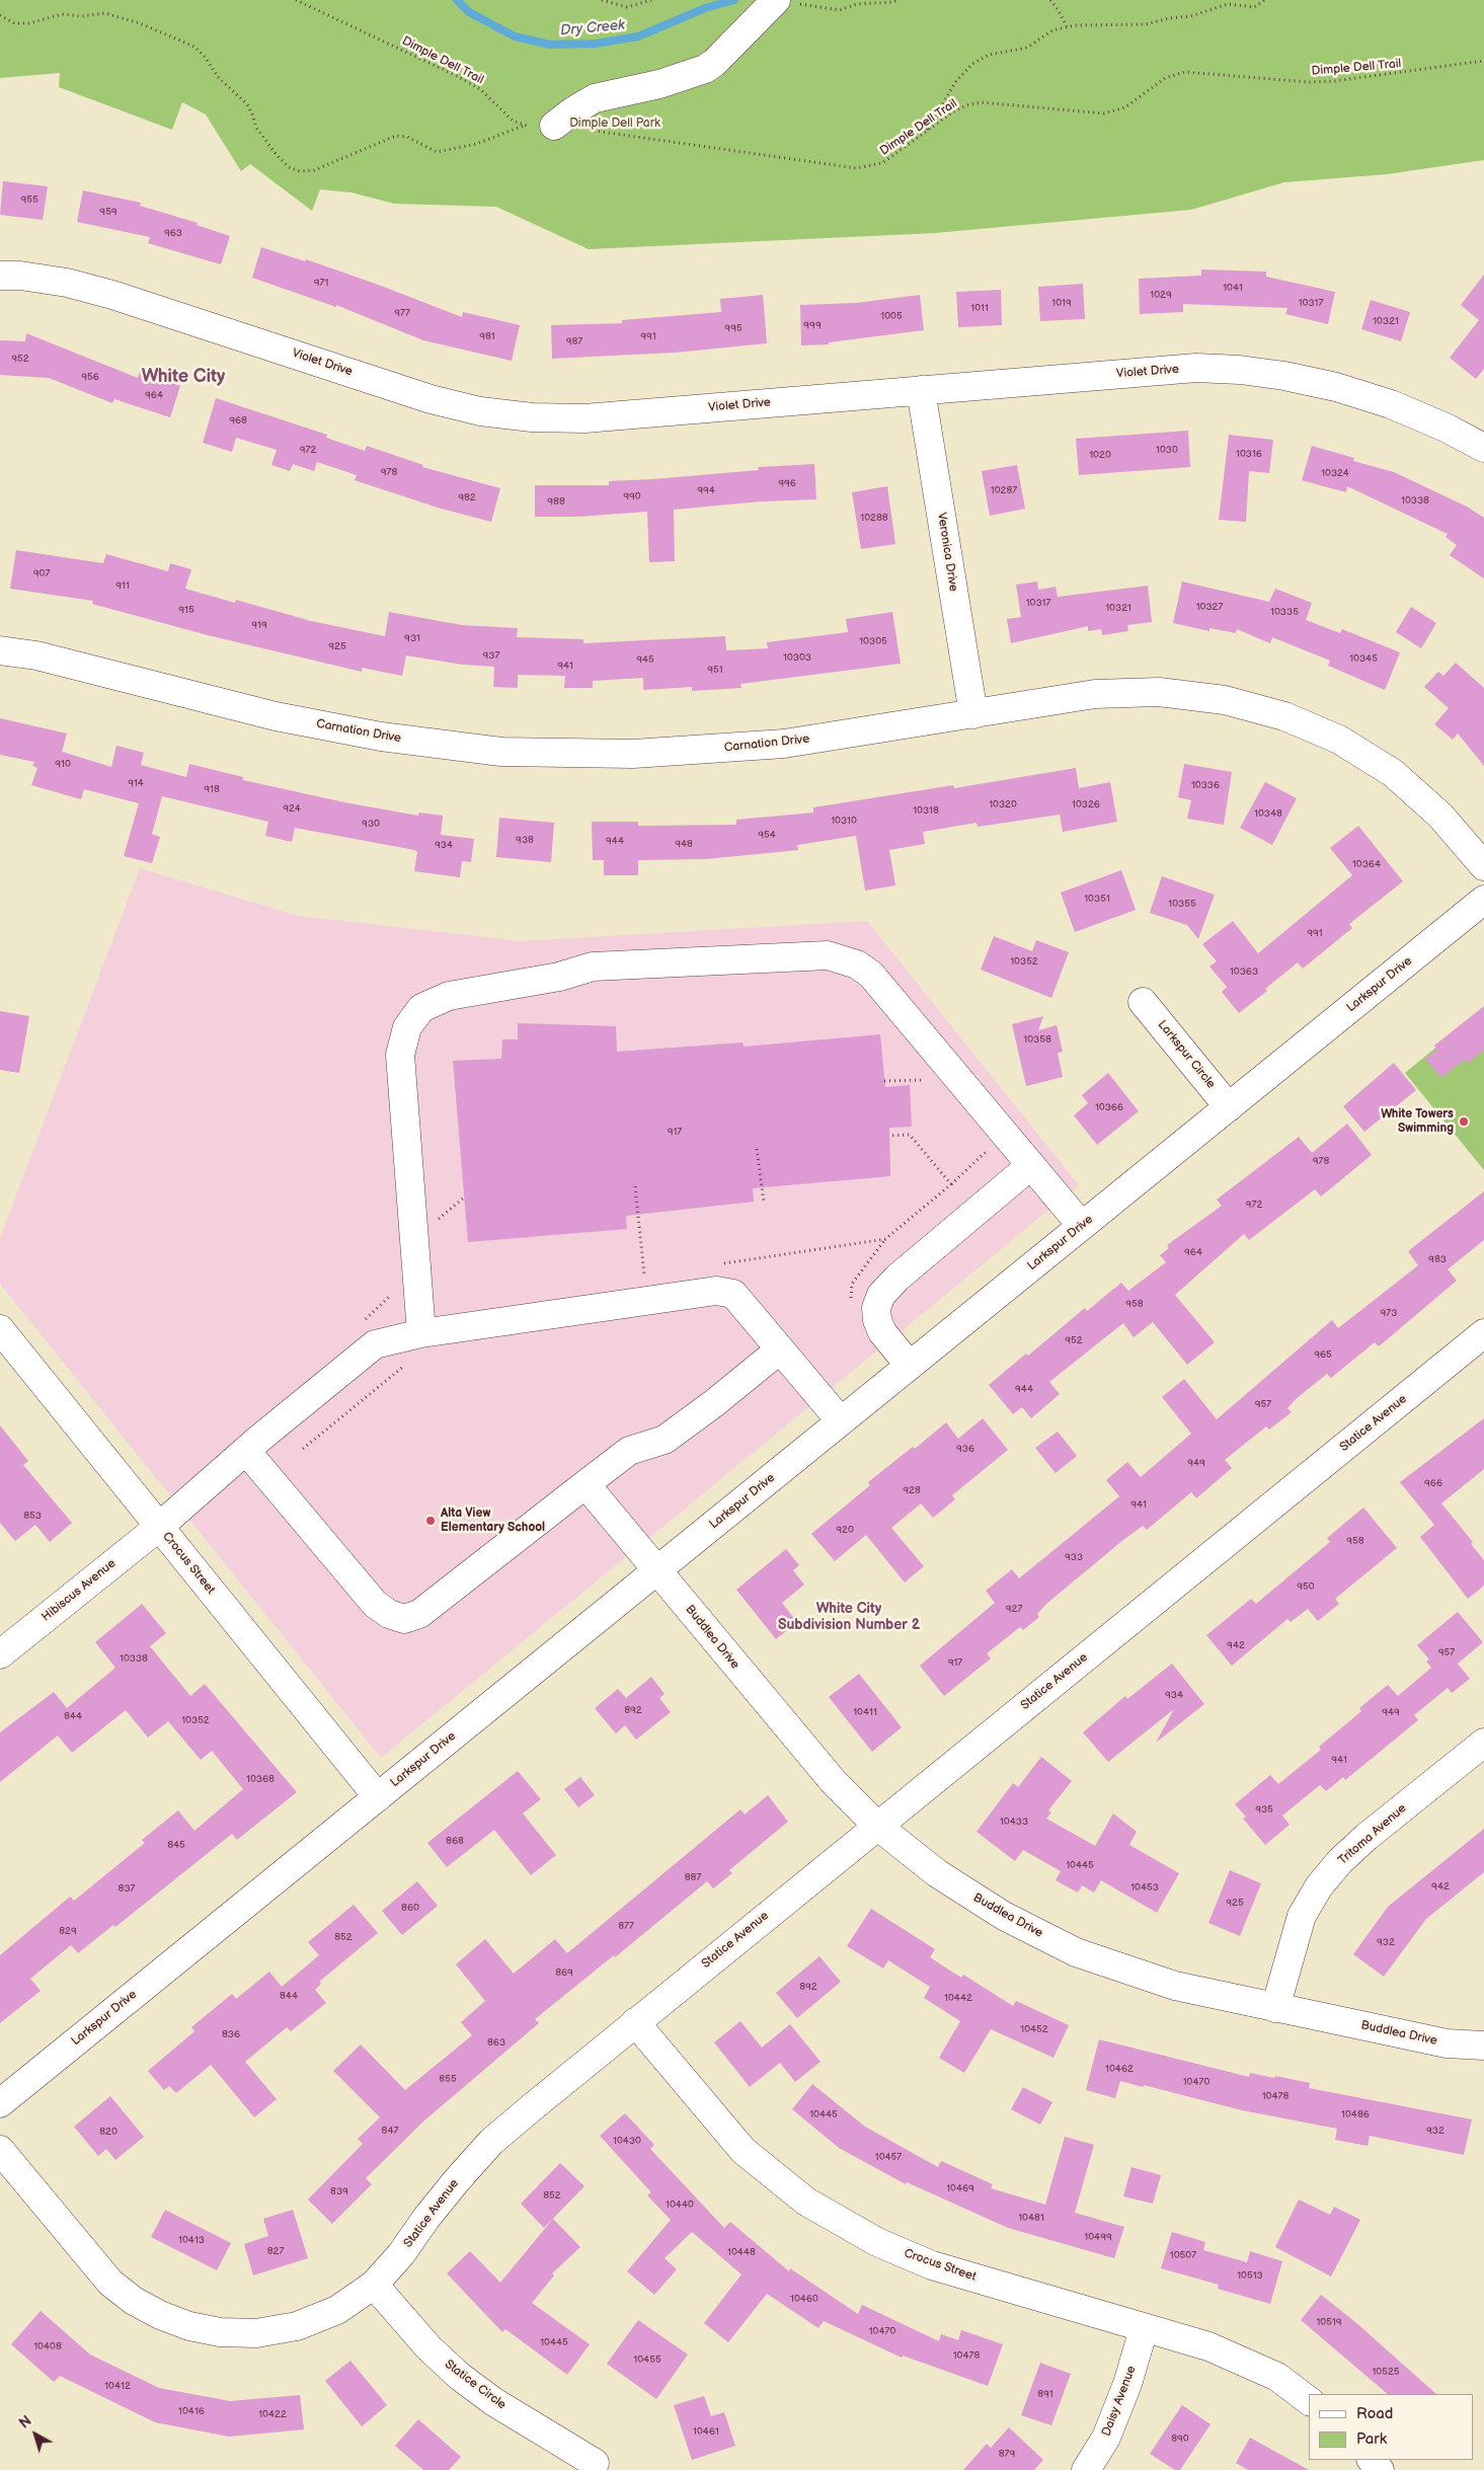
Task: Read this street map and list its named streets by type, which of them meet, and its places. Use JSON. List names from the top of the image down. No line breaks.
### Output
{"streets":{"street":["Violet Drive","Veronica Drive","Carnation Drive","Larkspur Drive","Larkspur Circle","Statice Avenue","Crocus Street","Hibiscus Avenue","Buddlea Drive","Tritoma Avenue","Statice Circle","Daisy Avenue"],"path":["Dimple Dell Trail"]},"crossings":[["Violet Drive","Veronica Drive"],["Veronica Drive","Carnation Drive"],["Larkspur Drive","Larkspur Circle"],["Larkspur Drive","Crocus Street"],["Larkspur Drive","Hibiscus Avenue"],["Larkspur Drive","Buddlea Drive"],["Statice Avenue","Crocus Street"],["Statice Avenue","Buddlea Drive"],["Statice Avenue","Statice Circle"],["Crocus Street","Hibiscus Avenue"],["Crocus Street","Daisy Avenue"],["Buddlea Drive","Tritoma Avenue"]],"districts":["White City","White City Subdivision Number 2"],"water":["Dry Creek"],"parks":["Dimple Dell Park"],"places":["White Towers Swimming","Alta View Elementary School"],"house_numbers":["955","959","963","971","1041","1029","1019","10317","1011","977","1005","10321","999","995","981","991","987","952","956","964","968","972","1030","10316","1020","978","10324","996","994","10287","990","982","10338","988","10288","907","911","10317","10327","10321","915","10335","919","931","10305","925","937","10303","10345","945","941","951","910","914","10336","918","10320","10326","924","10318","10348","10310","930","954","938","944","948","934","10364","10351","10355","991","10352","10363","10358","10366","917","978","972","964","983","958","973","952","965","944","957","936","949","966","928","941","853","920","958","933","950","927","942","957","10338","917","934","892","10411","949","844","10352","941","10368","935","10433","868","845","10445","887","942","10453","837","925","860","877","829","852","932","869","892","844","10442","10452","836","863","10462","855","10470","10478","10445","10486","847","932","820","10430","10457","10469","839","852","10440","10481","10499","10413","827","10448","10507","10513","10460","10519","10470","10445","10408","10478","10455","10525","10412","891","10416","10422","10461","890","879"],"legend":["Road","Park"],"north":"top left"}
